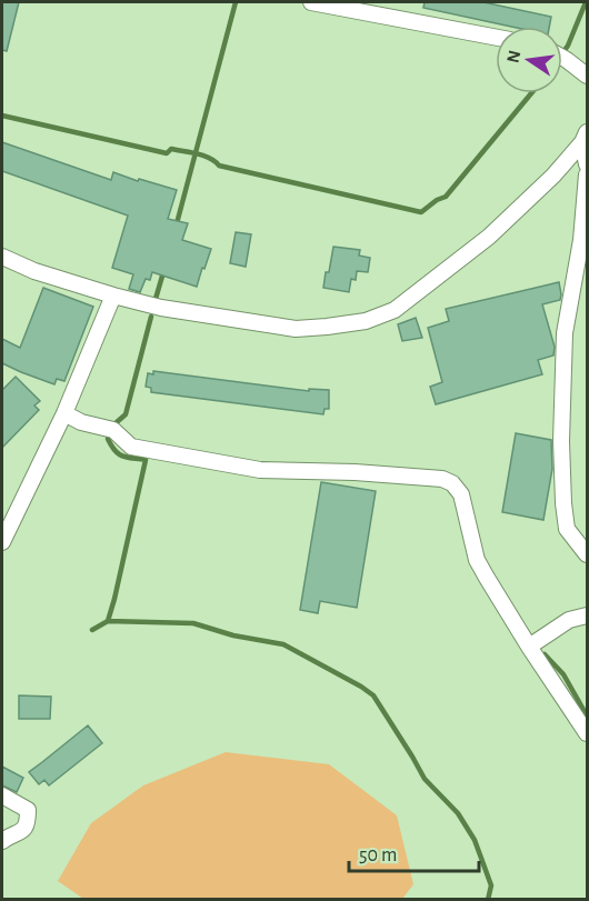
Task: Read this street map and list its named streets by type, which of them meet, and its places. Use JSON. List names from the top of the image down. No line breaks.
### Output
{"scale_bar":"50 m","north":"left"}
